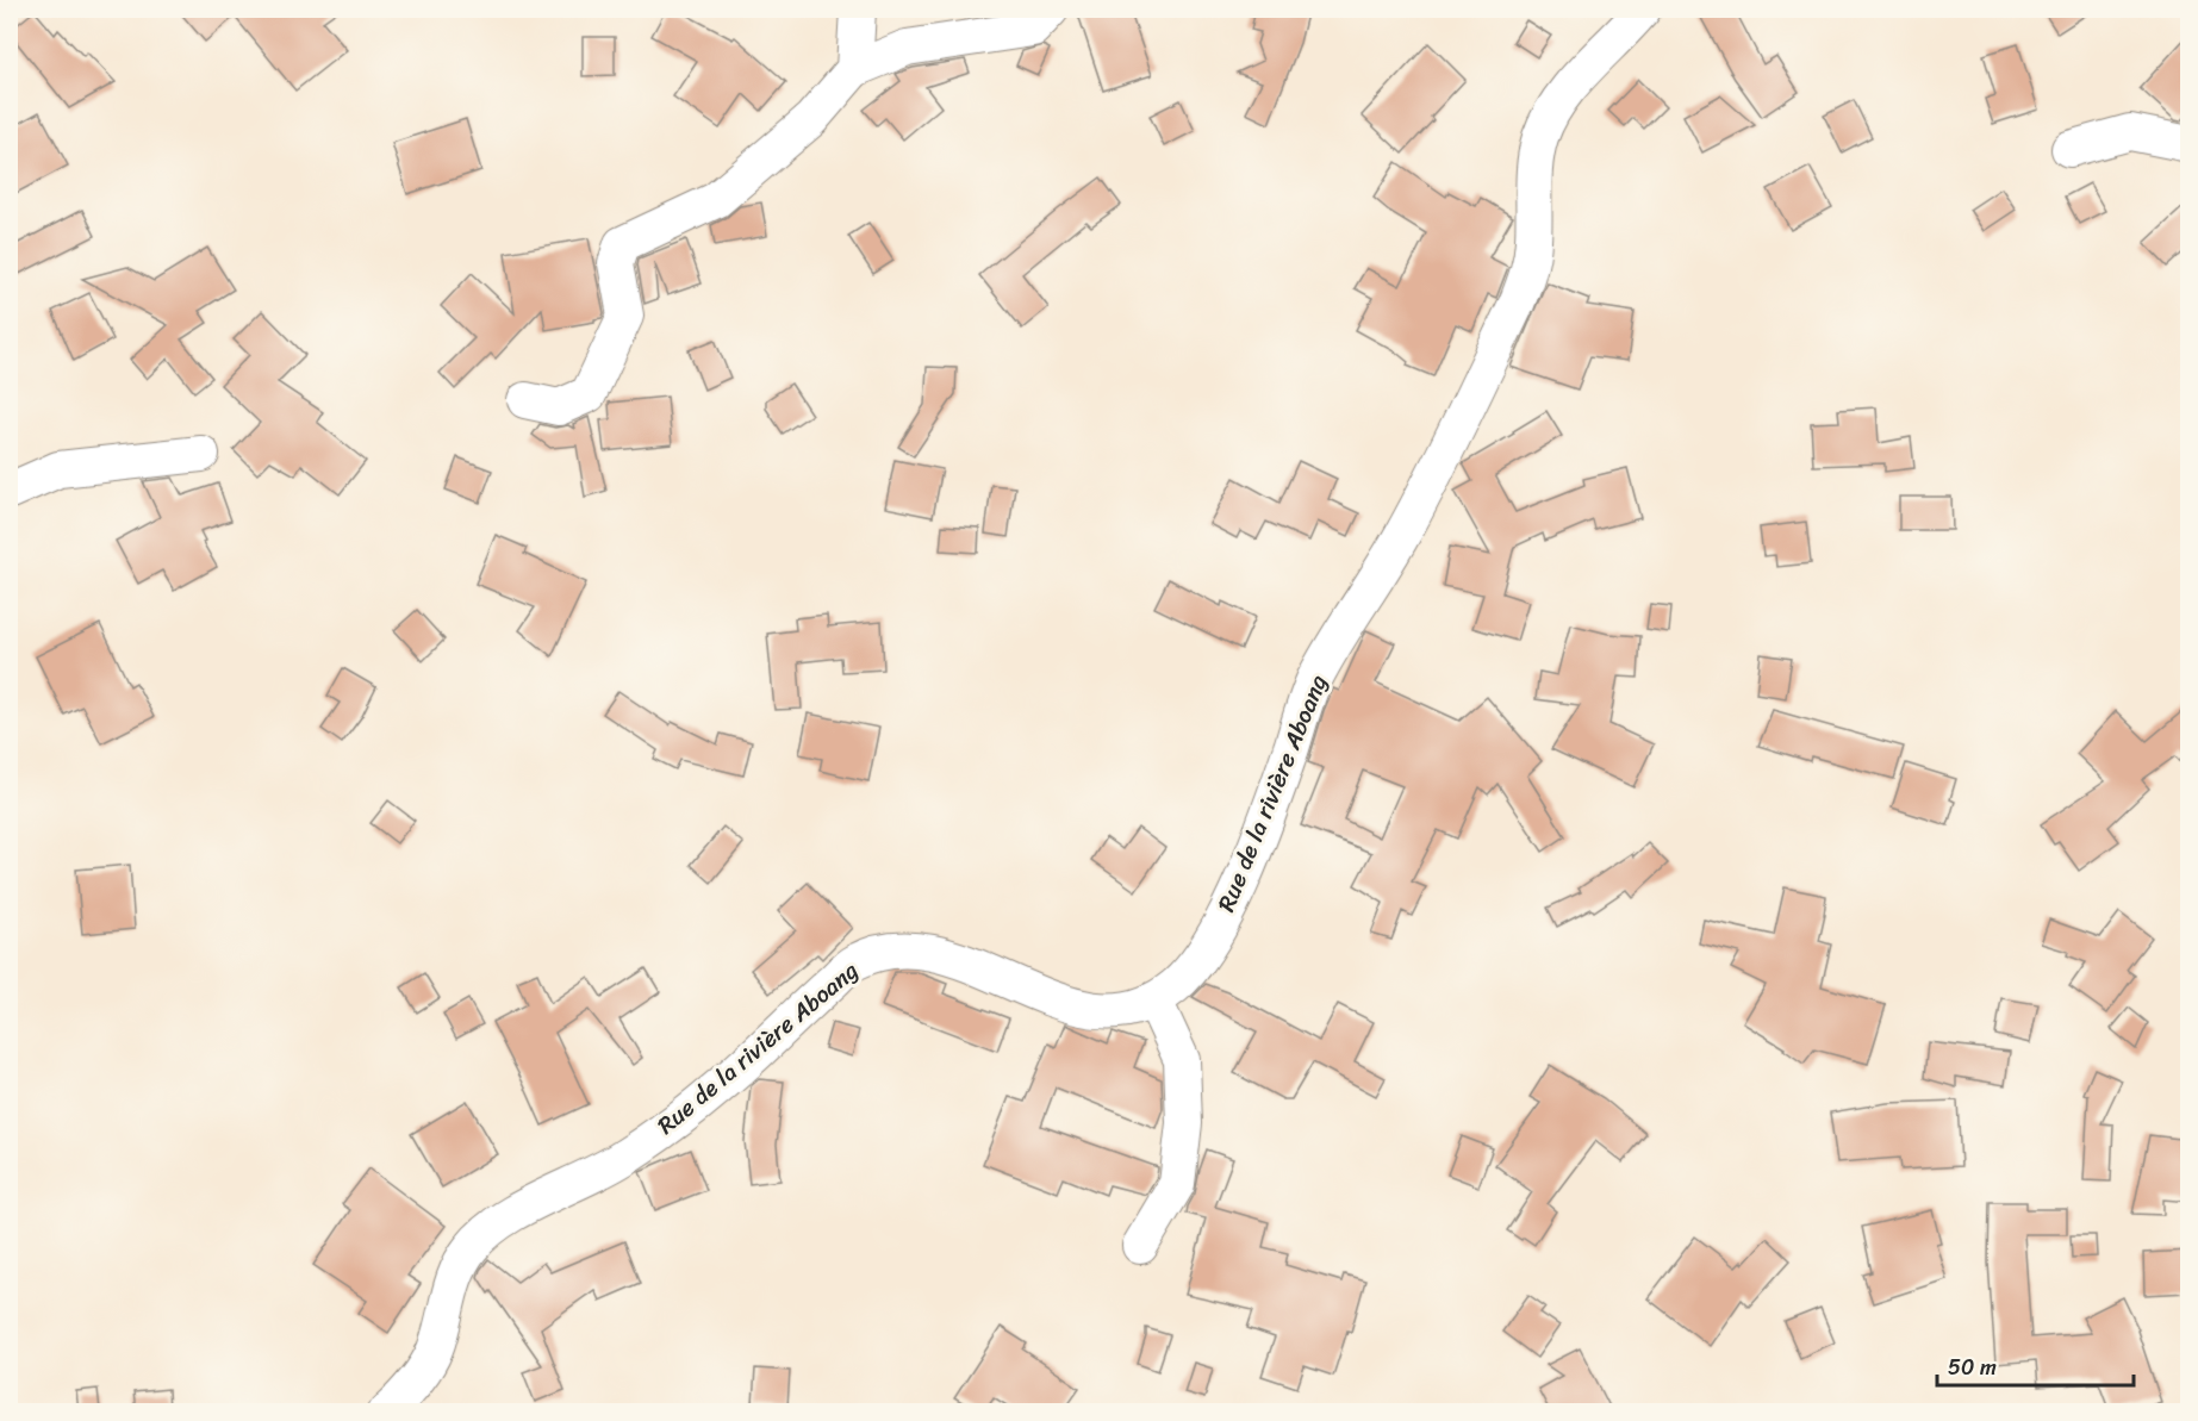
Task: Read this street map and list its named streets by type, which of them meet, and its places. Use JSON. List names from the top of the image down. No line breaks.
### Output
{"streets":{"street":["Rue de la rivière Aboang"]},"scale_bar":"50 m"}
